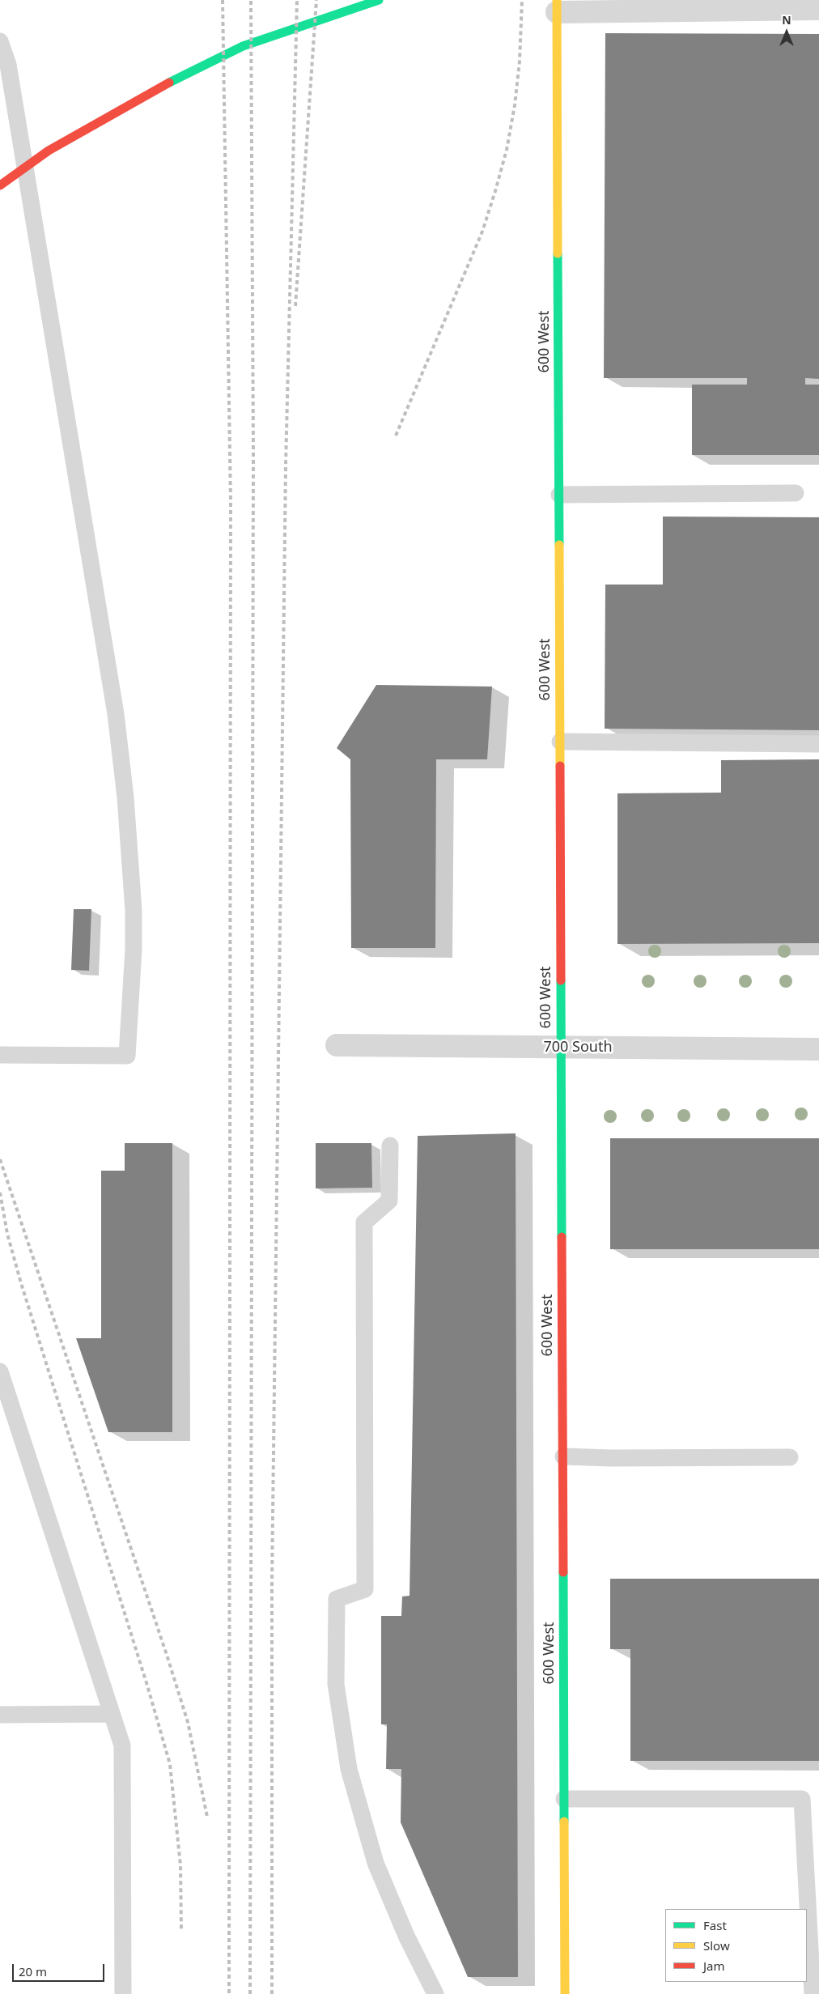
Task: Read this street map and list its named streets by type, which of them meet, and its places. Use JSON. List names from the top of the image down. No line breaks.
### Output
{"streets":{"main road":["600 West"],"street":["700 South"]},"crossings":[["600 West","700 South"]],"legend":["Fast","Slow","Jam"],"scale_bar":"20 m","north":"top"}
